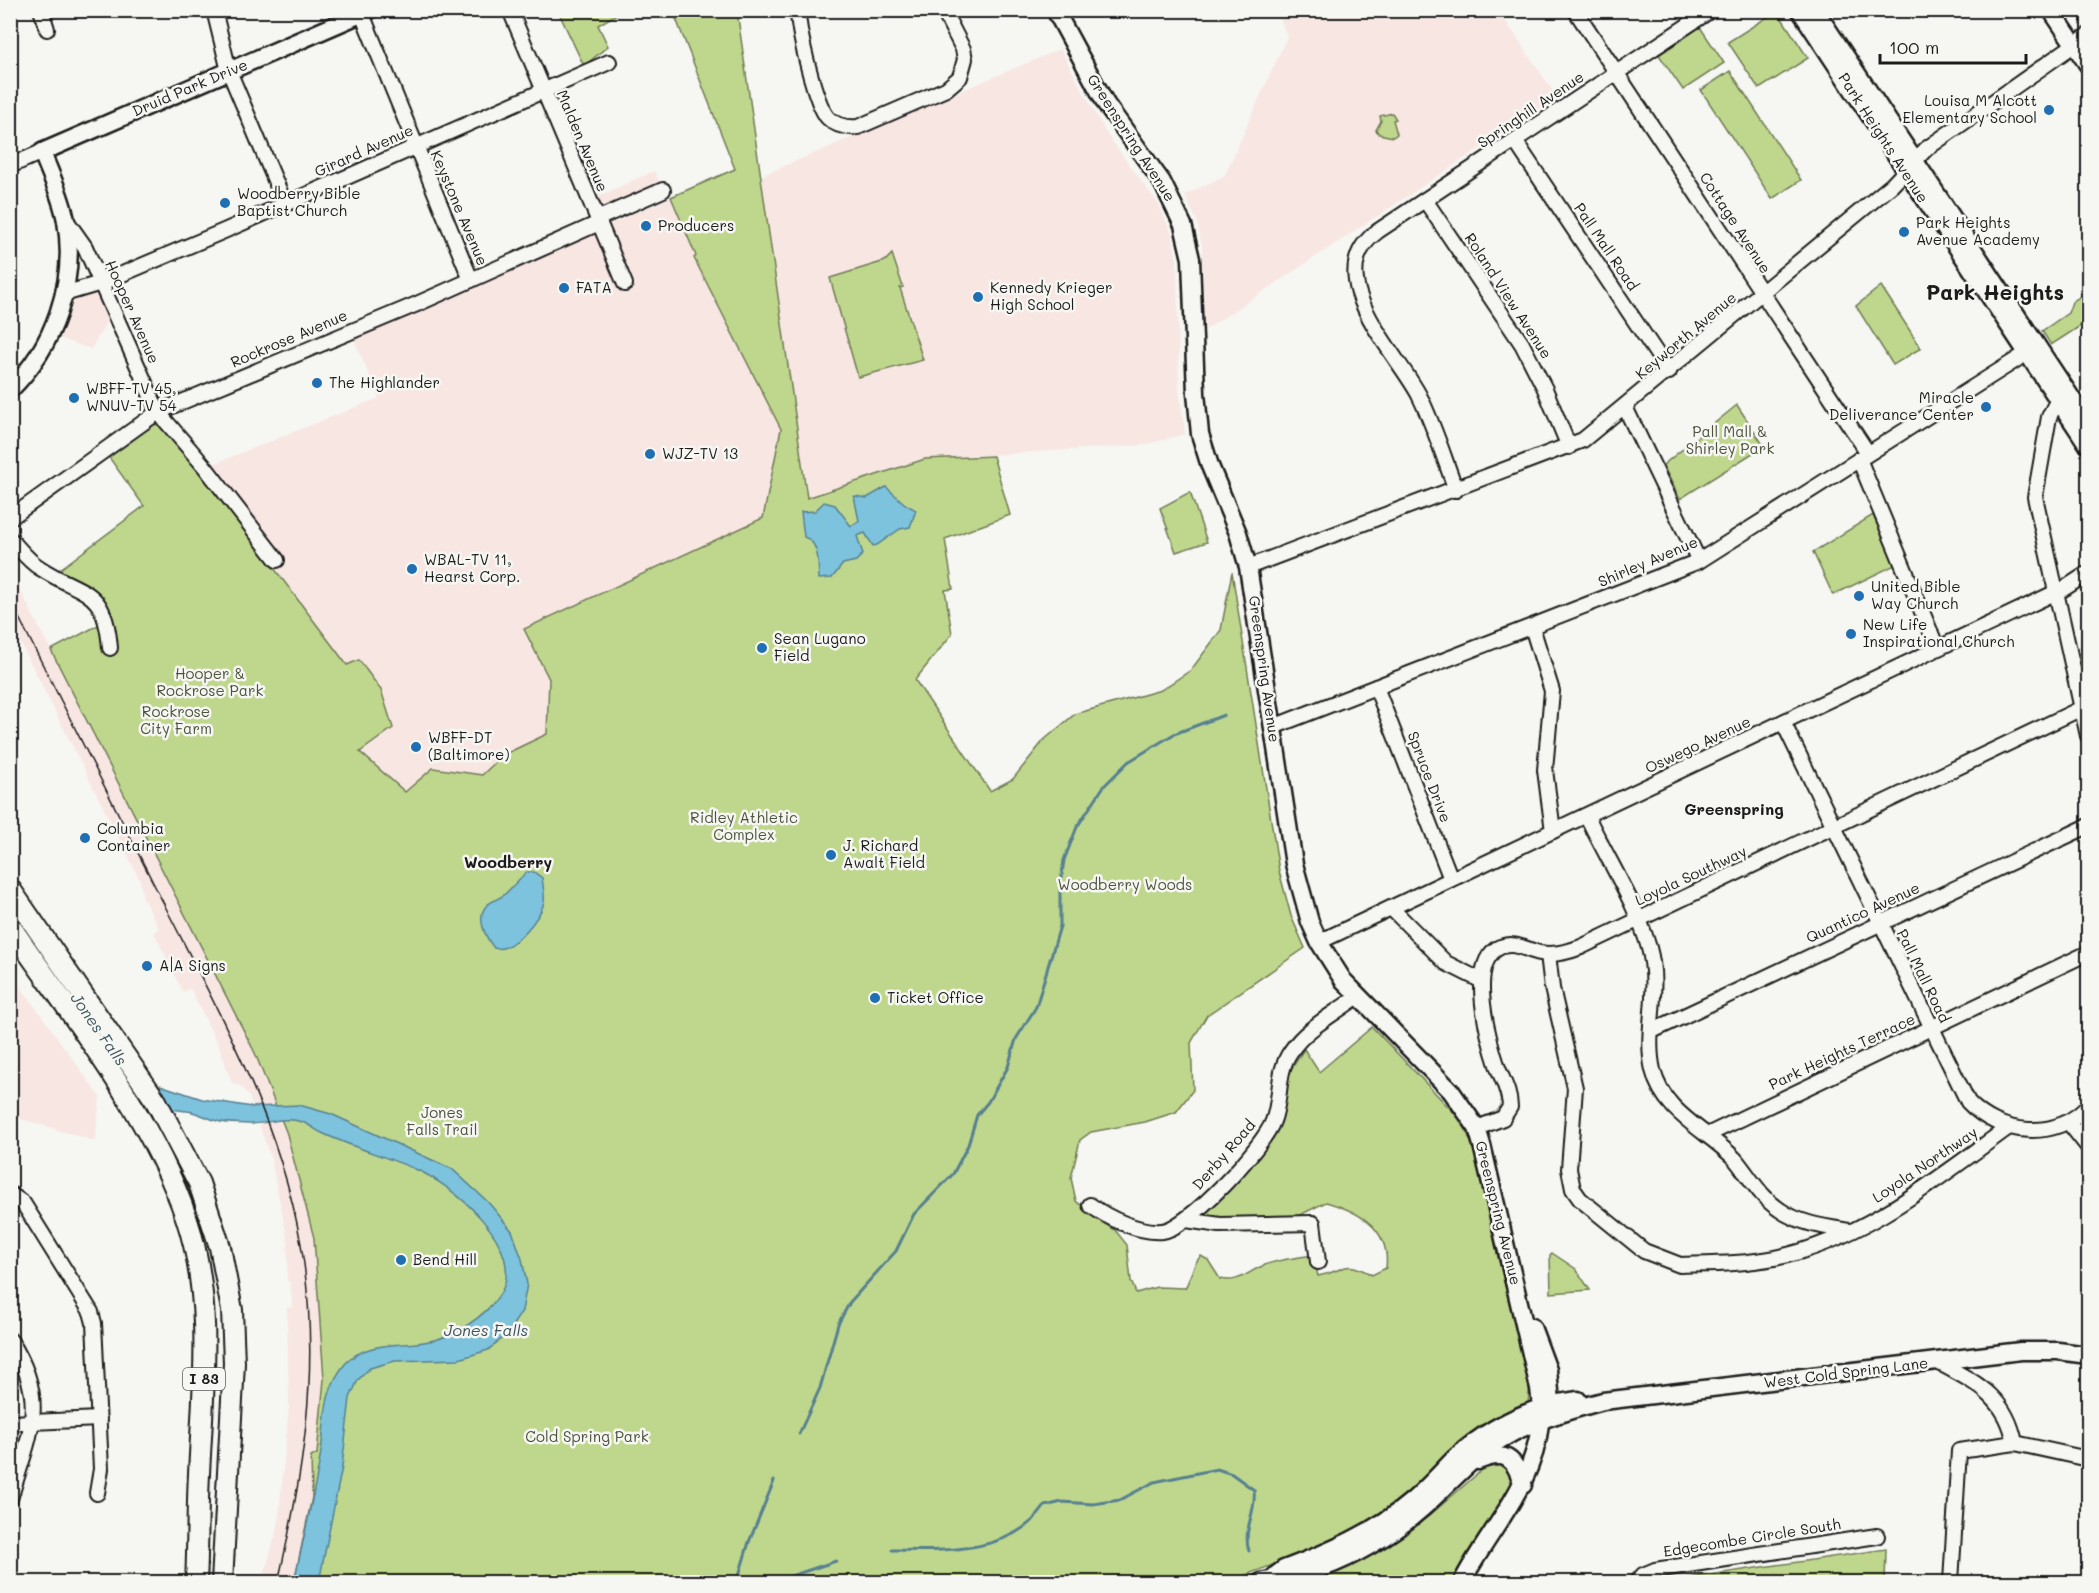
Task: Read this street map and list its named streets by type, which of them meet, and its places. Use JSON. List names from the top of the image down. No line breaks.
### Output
{"streets":{"highway":["I 83"],"main road":["Druid Park Drive","Greenspring Avenue","Park Heights Avenue","West Cold Spring Lane"],"street":["Springhill Avenue","Malden Avenue","Girard Avenue","Keystone Avenue","Cottage Avenue","Pall Mall Road","Roland View Avenue","Hooper Avenue","Keyworth Avenue","Rockrose Avenue","Shirley Avenue","Oswego Avenue","Spruce Drive","Loyola Southway","Quantico Avenue","Park Heights Terrace","Derby Road","Loyola Northway","Edgecombe Circle South"]},"crossings":[["Druid Park Drive","Keystone Avenue"],["Springhill Avenue","Cottage Avenue"],["Springhill Avenue","Pall Mall Road"],["Springhill Avenue","Roland View Avenue"],["Springhill Avenue","Keyworth Avenue"],["Greenspring Avenue","Keyworth Avenue"],["Greenspring Avenue","Shirley Avenue"],["Greenspring Avenue","Oswego Avenue"],["Greenspring Avenue","Derby Road"],["Greenspring Avenue","West Cold Spring Lane"],["Park Heights Avenue","Keyworth Avenue"],["Park Heights Avenue","Shirley Avenue"],["Malden Avenue","Girard Avenue"],["Malden Avenue","Rockrose Avenue"],["Girard Avenue","Keystone Avenue"],["Girard Avenue","Hooper Avenue"],["Keystone Avenue","Rockrose Avenue"],["Cottage Avenue","Keyworth Avenue"],["Cottage Avenue","Shirley Avenue"],["Cottage Avenue","Oswego Avenue"],["Pall Mall Road","Keyworth Avenue"],["Pall Mall Road","Oswego Avenue"],["Pall Mall Road","Loyola Southway"],["Pall Mall Road","Quantico Avenue"],["Pall Mall Road","Park Heights Terrace"],["Pall Mall Road","Loyola Northway"],["Roland View Avenue","Keyworth Avenue"],["Hooper Avenue","Rockrose Avenue"],["Shirley Avenue","Spruce Drive"],["Oswego Avenue","Spruce Drive"],["Loyola Southway","Loyola Northway"]],"districts":["Park Heights","Greenspring","Woodberry"],"water":["Jones Falls"],"parks":["Pall Mall & Shirley Park","Hooper & Rockrose Park","Rockrose City Farm","Ridley Athletic Complex","Woodberry Woods","Jones Falls Trail","Cold Spring Park"],"places":["Louisa M Alcott Elementary School","Woodberry Bible Baptist Church","Producers","Park Heights Avenue Academy","FATA","Kennedy Krieger High School","The Highlander","WBFF-TV 45, WNUV-TV 54","Miracle Deliverance Center","WJZ-TV 13","WBAL-TV 11, Hearst Corp.","United Bible Way Church","New Life Inspirational Church","Sean Lugano Field","WBFF-DT (Baltimore)","Columbia Container","J. Richard Awalt Field","A|A Signs","Ticket Office","Bend Hill"],"scale_bar":"100 m"}
